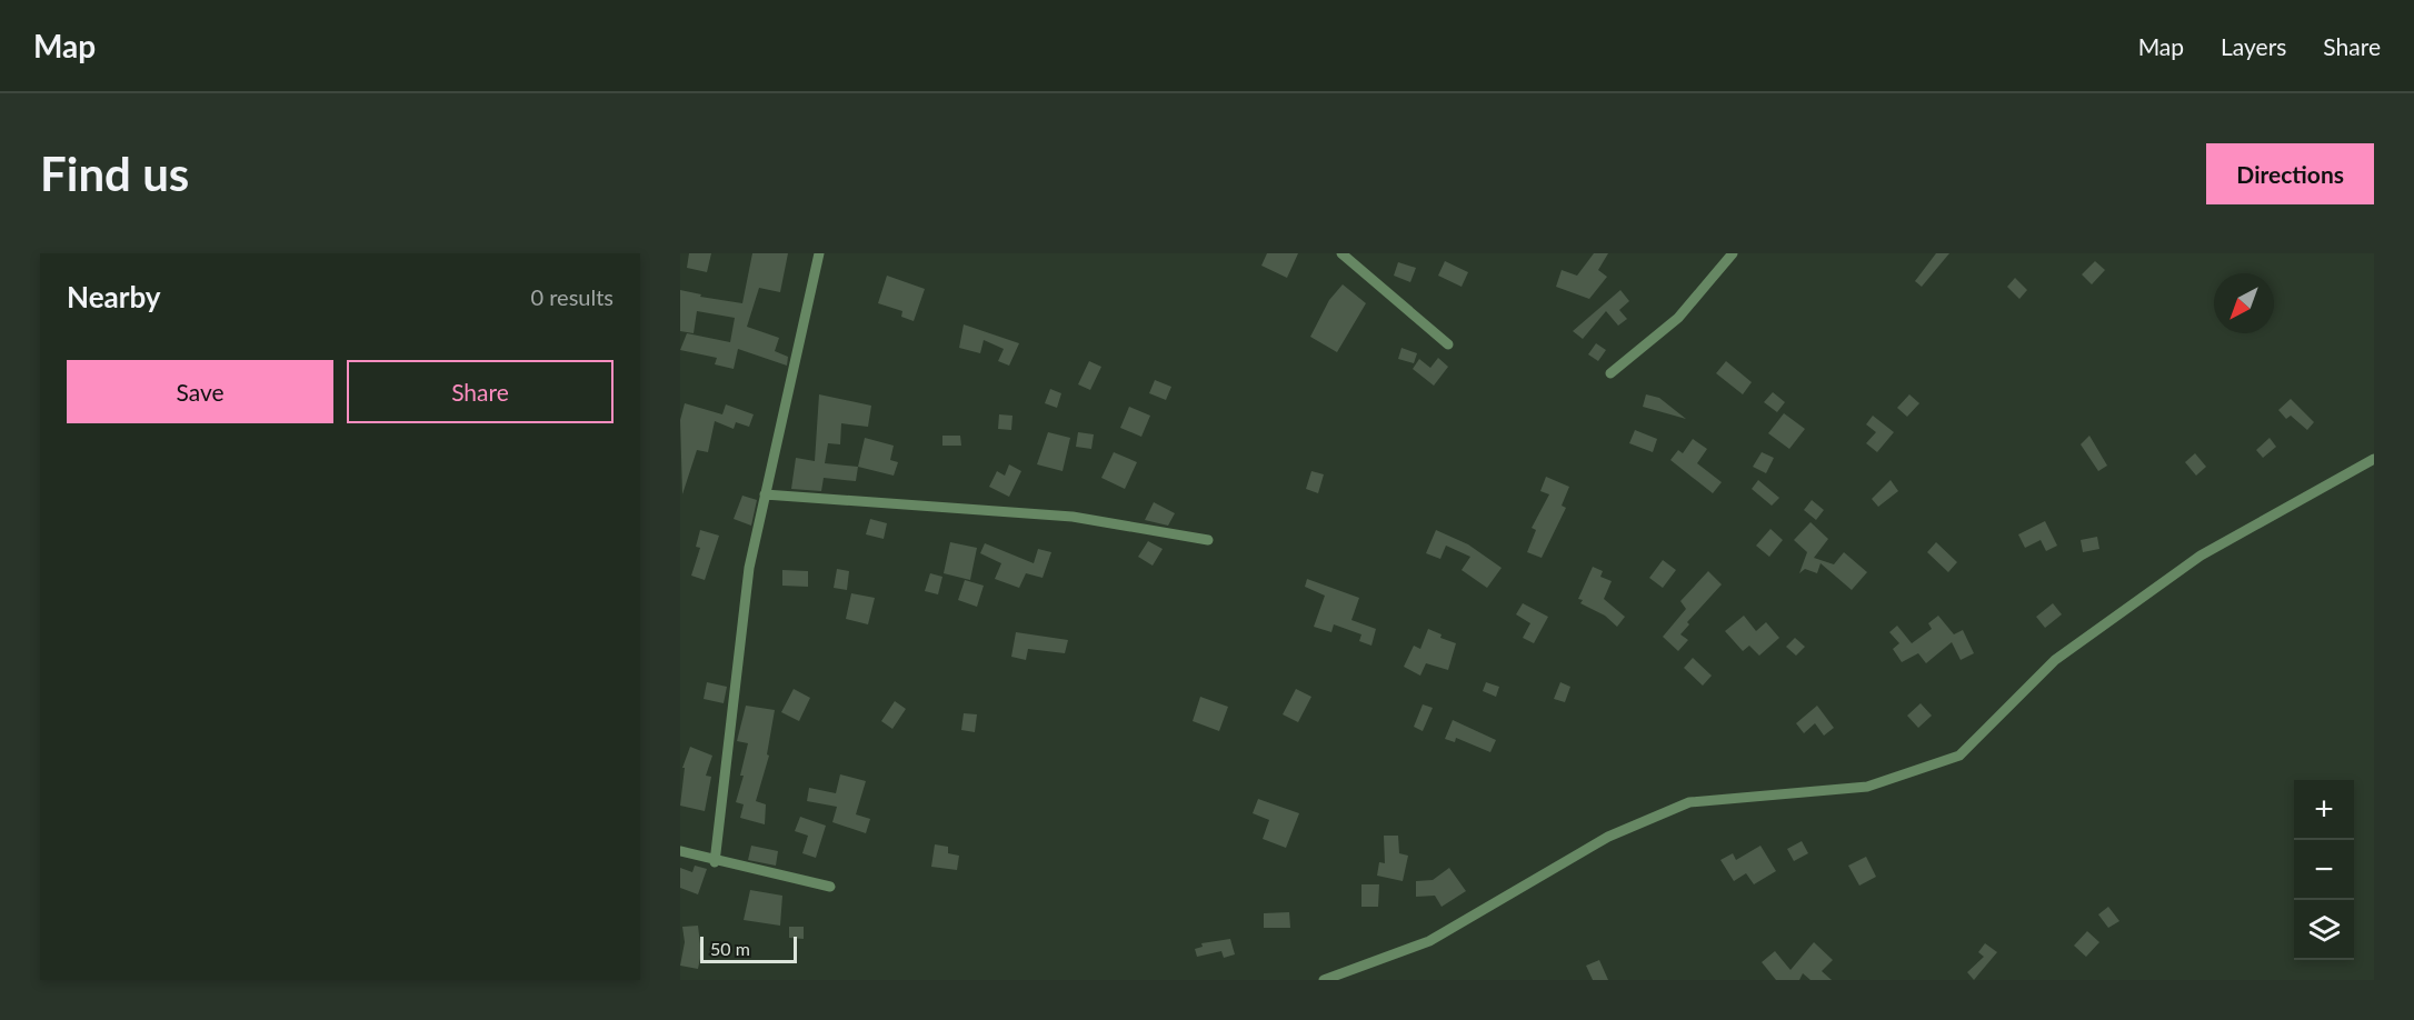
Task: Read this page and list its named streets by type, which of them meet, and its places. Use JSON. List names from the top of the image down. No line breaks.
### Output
{"scale_bar":"50 m","north":"bottom left","page":{"header":"Map","nav":["Map","Layers","Share"],"buttons":["Directions",["Save","Share"]],"title":"Find us","heading":["Nearby","0 results"],"map_buttons":["+","−"],"scale":"50 m"}}
